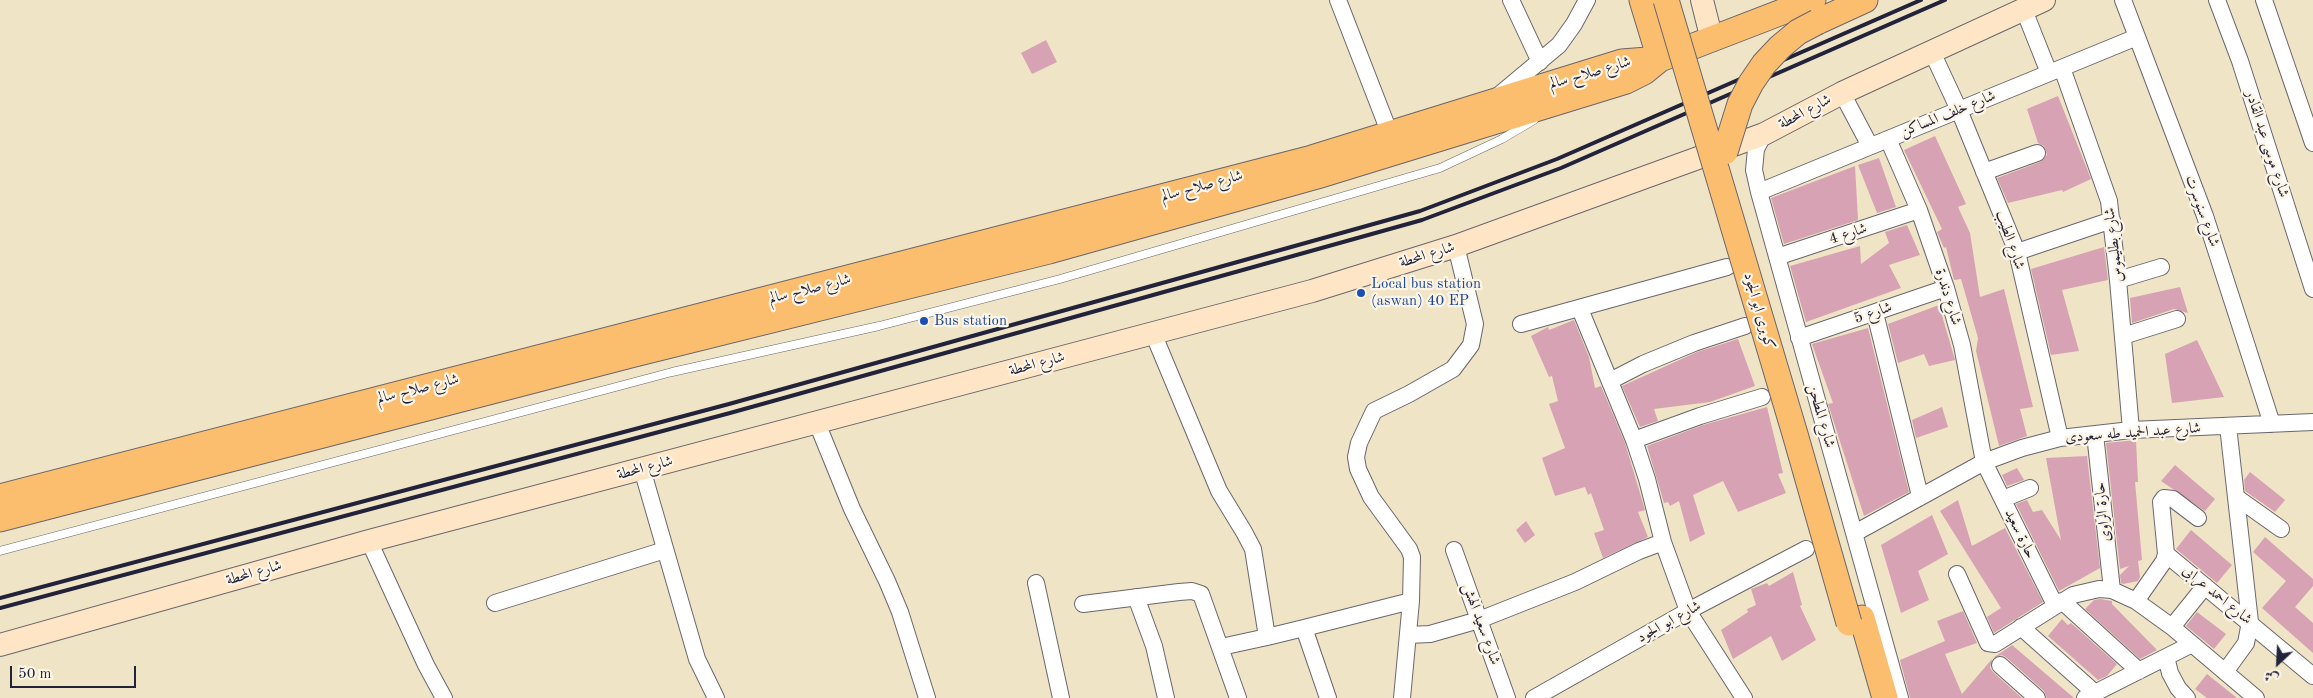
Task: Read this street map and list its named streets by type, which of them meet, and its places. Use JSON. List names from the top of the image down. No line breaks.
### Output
{"streets":{"main road":["شارع صلاح سالم","شارع المحطة","كوبرى ابو الجود"],"street":["شارع خلف المساكن","شارع موسى عبد القادر","شارع سنوسرت","شارع 4","شارع الطيب","شارع بطليموس","شارع دندرة","شارع 5","شارع المطحن","شارع عبد الحميد طه سعودى","حارة الراوى","حارة سعيد","شارع احمد عرابى","شارع ابو الجود","شارع سعيد الهش"]},"crossings":[["شارع المحطة","شارع الطيب"],["شارع المحطة","شارع بطليموس"],["شارع المحطة","شارع المطحن"],["شارع خلف المساكن","شارع سنوسرت"],["شارع خلف المساكن","شارع الطيب"],["شارع خلف المساكن","شارع بطليموس"],["شارع خلف المساكن","شارع دندرة"],["شارع خلف المساكن","شارع المطحن"],["شارع سنوسرت","شارع عبد الحميد طه سعودى"],["شارع 4","شارع دندرة"],["شارع 4","شارع المطحن"],["شارع الطيب","شارع عبد الحميد طه سعودى"],["شارع بطليموس","شارع عبد الحميد طه سعودى"],["شارع دندرة","شارع 5"],["شارع دندرة","شارع عبد الحميد طه سعودى"],["شارع دندرة","حارة سعيد"],["شارع 5","شارع المطحن"],["شارع المطحن","شارع عبد الحميد طه سعودى"],["شارع عبد الحميد طه سعودى","حارة الراوى"],["شارع عبد الحميد طه سعودى","حارة سعيد"]],"places":["Local bus station (aswan) 40 EP","Bus station"],"scale_bar":"50 m","north":"bottom left"}
